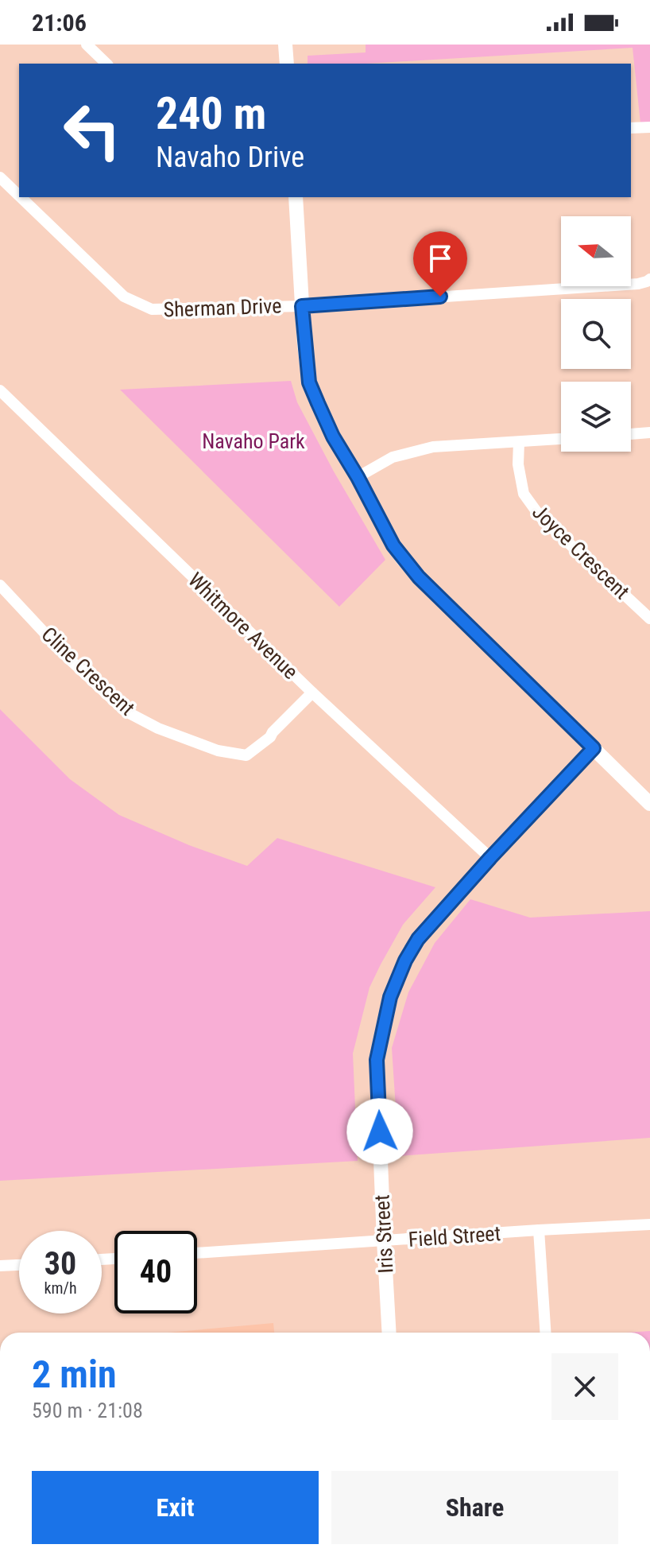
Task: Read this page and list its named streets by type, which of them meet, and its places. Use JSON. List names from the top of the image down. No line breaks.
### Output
{"streets":{"street":["Sherman Drive","Joyce Crescent","Whitmore Avenue","Cline Crescent","Iris Street","Field Street"]},"crossings":[["Whitmore Avenue","Cline Crescent"],["Whitmore Avenue","Iris Street"],["Iris Street","Field Street"]],"parks":["Navaho Park"],"north":"left","page":{"status":"21:06","turn":["240 m","Navaho Drive"],"speed":"30 km/h","limit":"40","heading":["2 min","590 m · 21:08"],"buttons":["Exit","Share"]}}
